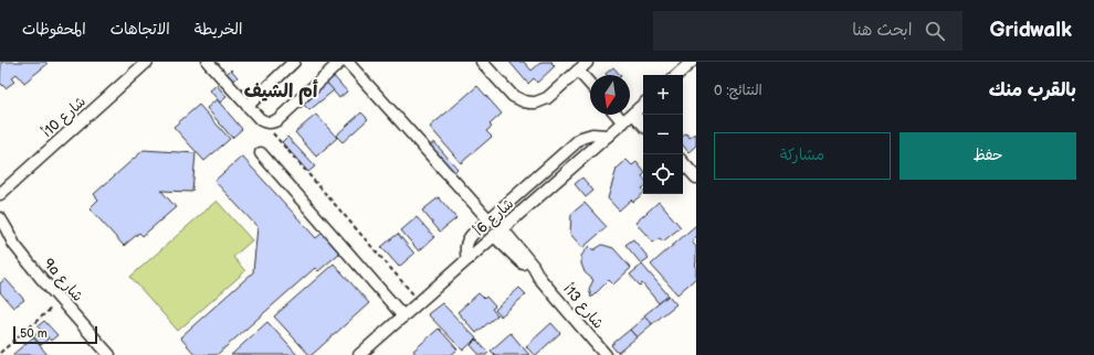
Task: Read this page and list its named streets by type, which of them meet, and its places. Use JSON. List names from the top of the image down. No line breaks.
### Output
{"streets":{"street":["شارع 10أ","شارع 6أ","9a شارع","شارع 13أ"]},"crossings":[["شارع 6أ","شارع 13أ"]],"districts":["أم الشيف"],"scale_bar":"50 m","north":"bottom","page":{"header":"Gridwalk","search":"ابحث هنا","nav":["الخريطة","الاتجاهات","المحفوظات"],"heading":["بالقرب منك","النتائج: 0"],"map_buttons":["+","−"],"buttons":["حفظ","مشاركة"],"scale":"50 m"}}
